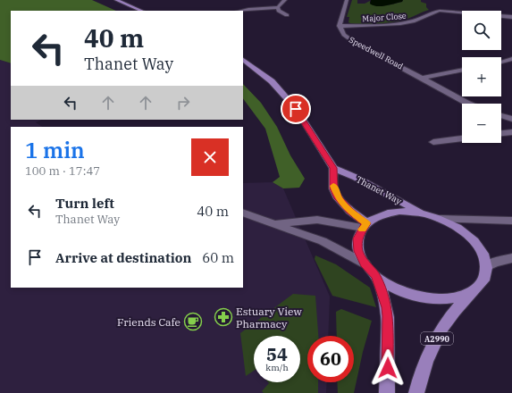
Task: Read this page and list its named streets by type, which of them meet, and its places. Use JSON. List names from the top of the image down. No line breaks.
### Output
{"streets":{"main road":["Thanet Way","A2990"],"street":["Major Close","Speedwell Road"]},"crossings":[["Major Close","Speedwell Road"],["Thanet Way","A2990"]],"places":{"pharmacy":["Estuary View Pharmacy"],"cafe":["Friends Cafe"]},"page":{"map_buttons":["+","−"],"turn":["40 m","Thanet Way"],"heading":["1 min","100 m · 17:47"],"list":[{"name":"Turn left","note":"Thanet Way","value":"40 m"},{"name":"Arrive at destination","value":"60 m"}],"speed":"54 km/h","limit":"60"}}
